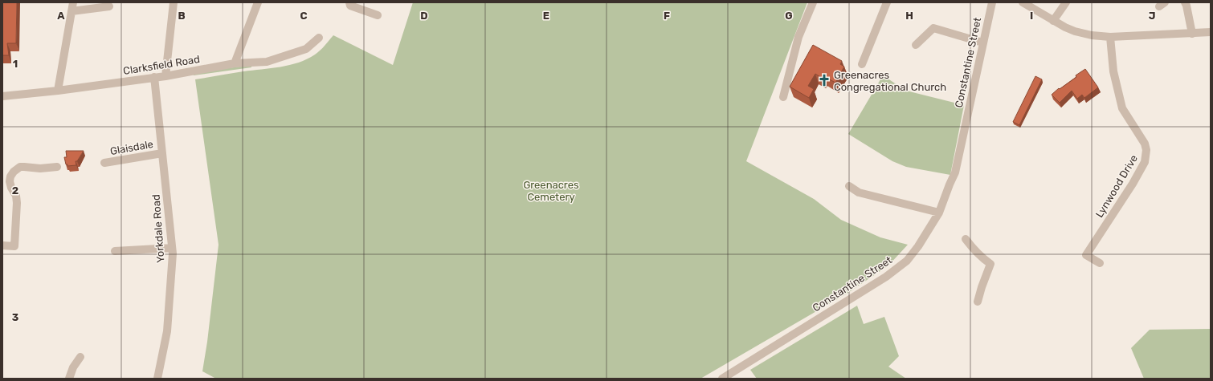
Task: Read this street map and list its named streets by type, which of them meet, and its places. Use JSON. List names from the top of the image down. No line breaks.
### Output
{"streets":{"street":["Constantine Street","Clarksfield Road","Glaisdale","Lynwood Drive","Yorkdale Road"]},"crossings":[["Clarksfield Road","Yorkdale Road"],["Glaisdale","Yorkdale Road"]],"parks":["Greenacres Cemetery"],"places":{"church":["Greenacres Congregational Church"]},"grid":{"columns":["A","B","C","D","E","F","G","H","I","J"],"rows":["1","2","3"]}}
